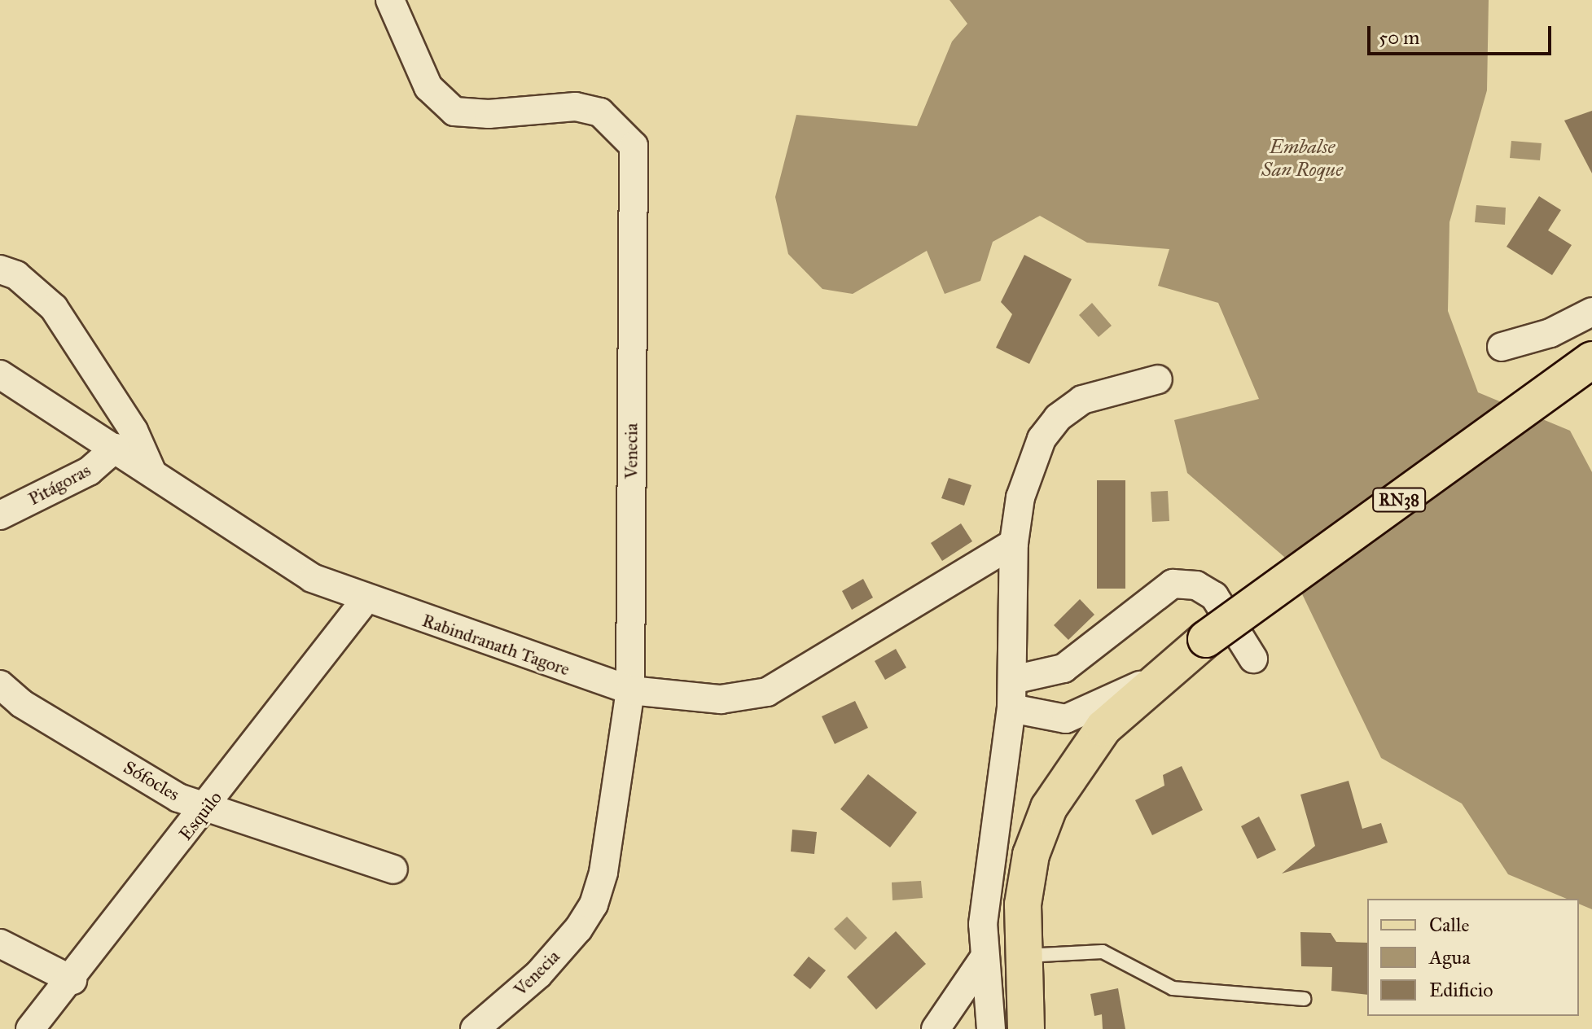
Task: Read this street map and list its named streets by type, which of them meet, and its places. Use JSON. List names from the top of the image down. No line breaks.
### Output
{"streets":{"main road":["RN38"],"street":["Venecia","Pitágoras","Rabindranath Tagore","Sófocles","Esquilo"]},"crossings":[["Venecia","Rabindranath Tagore"],["Pitágoras","Rabindranath Tagore"],["Rabindranath Tagore","Esquilo"],["Sófocles","Esquilo"]],"water":["Embalse San Roque"],"legend":["Calle","Agua","Edificio"],"scale_bar":"50 m"}
